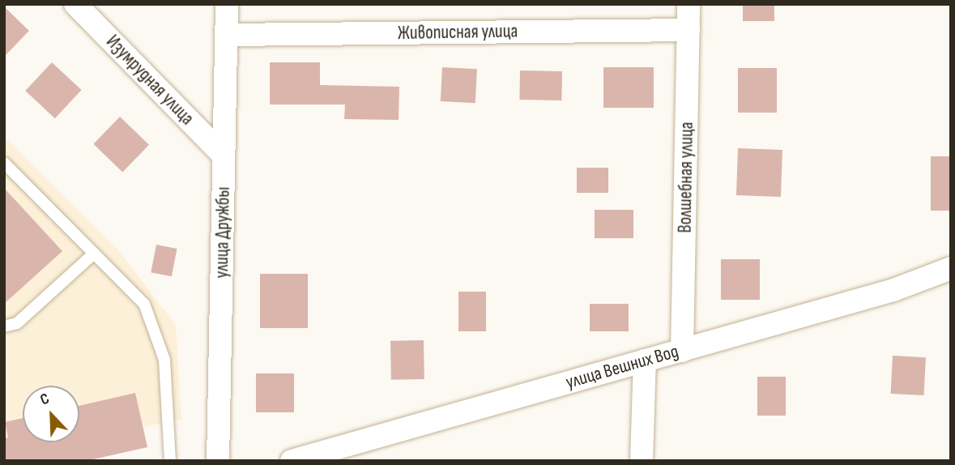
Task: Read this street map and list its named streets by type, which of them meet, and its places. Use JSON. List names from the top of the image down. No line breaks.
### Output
{"streets":{"street":["Живописная улица","Изумрудная улица","Волшебная улица","улица Дружбы","улица Вешних Вод"]},"crossings":[["Живописная улица","Волшебная улица"],["Живописная улица","улица Дружбы"],["Изумрудная улица","улица Дружбы"],["Волшебная улица","улица Вешних Вод"]],"north":"top left"}
